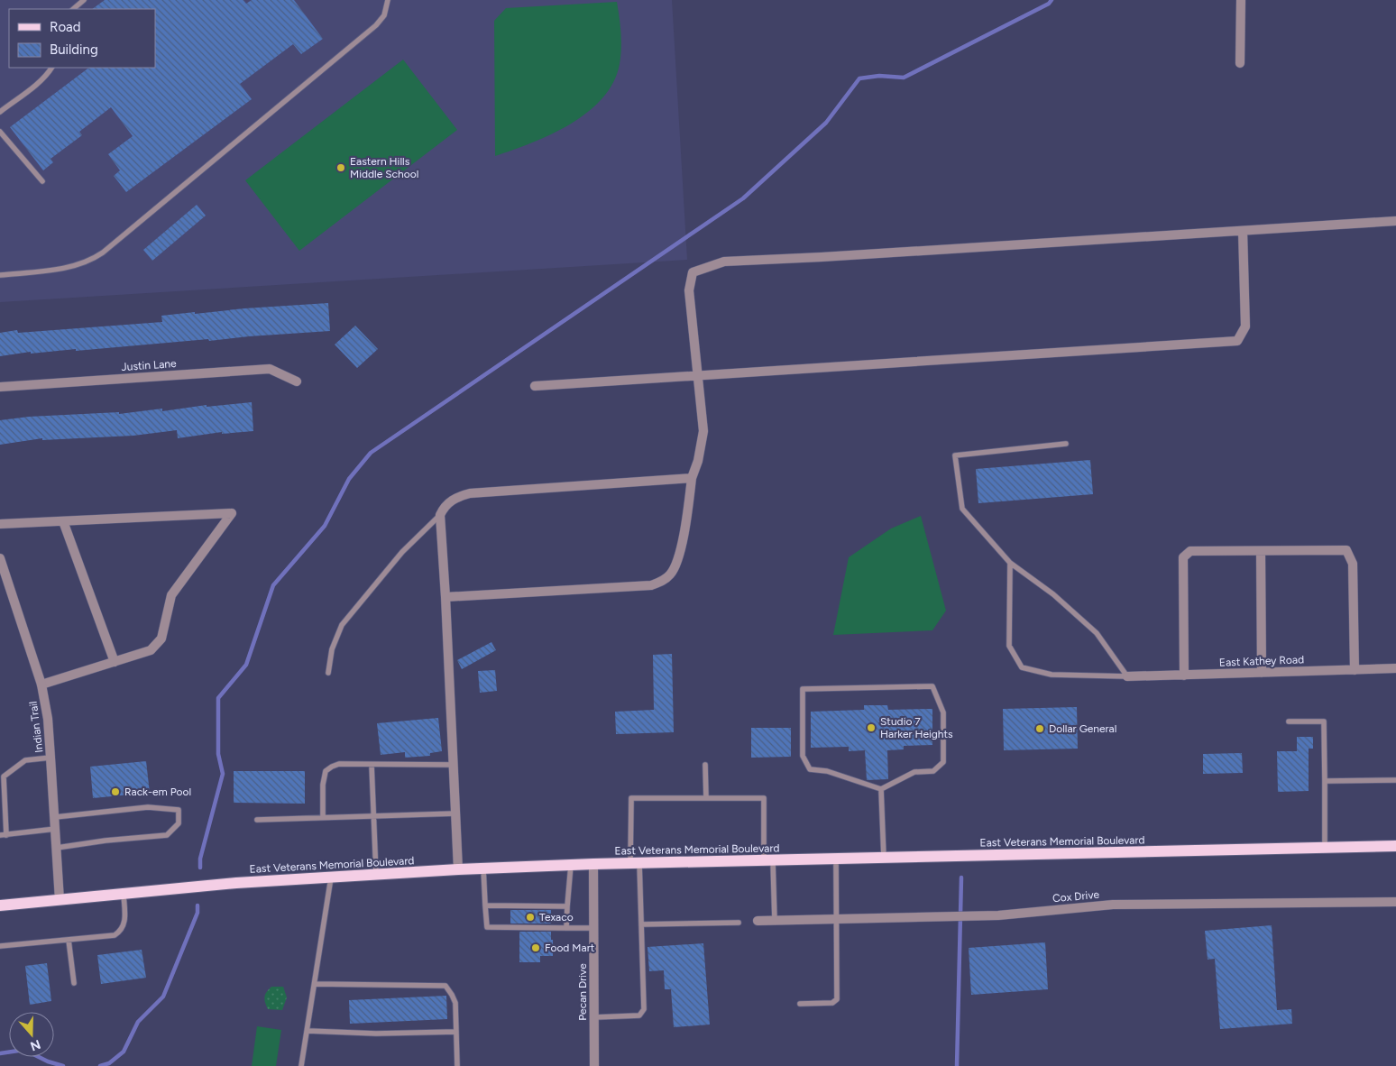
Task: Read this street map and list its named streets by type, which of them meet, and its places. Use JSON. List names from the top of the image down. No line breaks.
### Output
{"streets":{"main road":["East Veterans Memorial Boulevard"],"street":["Justin Lane","East Kathey Road","Indian Trail","Cox Drive","Pecan Drive"]},"crossings":[["Indian Trail","East Veterans Memorial Boulevard"],["East Veterans Memorial Boulevard","Pecan Drive"]],"places":["Eastern Hills Middle School","Studio 7 Harker Heights","Dollar General","Rack-em Pool","Texaco","Food Mart"],"legend":["Road","Building"],"north":"bottom"}
